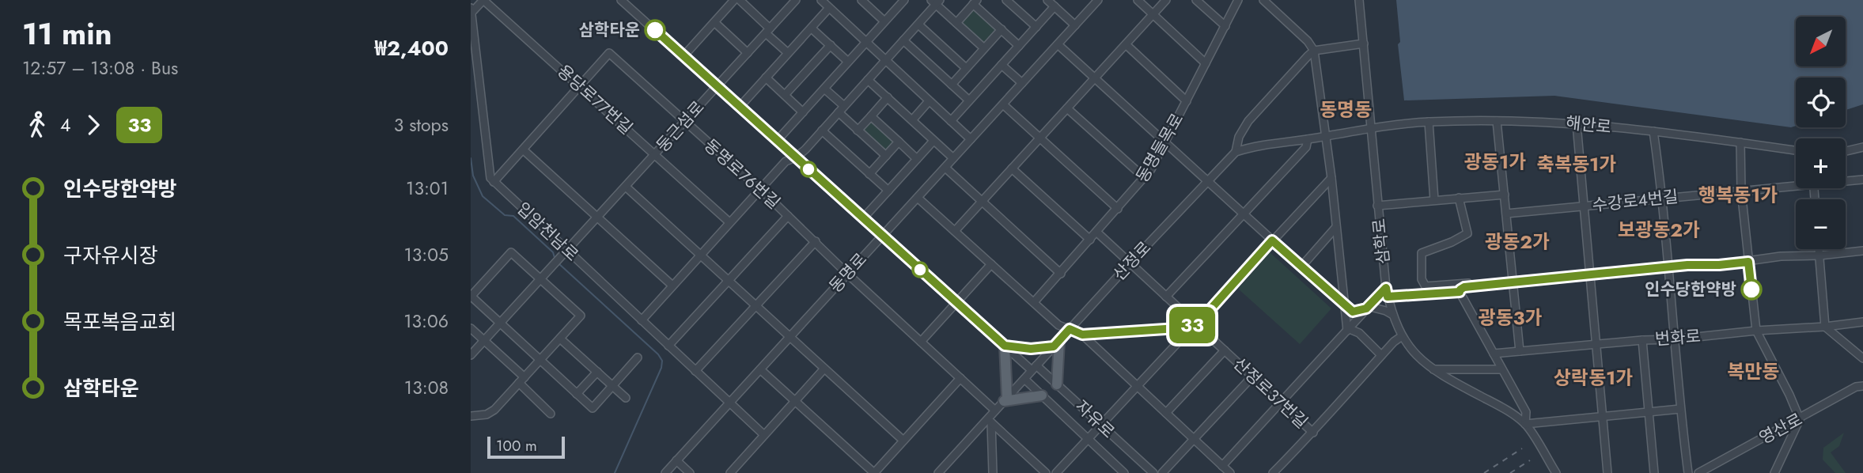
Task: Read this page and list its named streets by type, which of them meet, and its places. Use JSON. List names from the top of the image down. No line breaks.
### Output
{"streets":{"street":["용당로77번길","해안로","둥근섬로","동명들목로","동명로76번길","수강로4번길","입암천남로","삼학로","산정로","동명로","번화로","산정로37번길","자유로","영산로"]},"crossings":[["용당로77번길","둥근섬로"],["용당로77번길","동명로76번길"],["해안로","삼학로"],["둥근섬로","동명로76번길"],["둥근섬로","입암천남로"],["둥근섬로","자유로"],["동명들목로","산정로37번길"],["동명로76번길","산정로"],["동명로76번길","동명로"],["입암천남로","동명로"],["산정로","산정로37번길"],["산정로","자유로"],["동명로","자유로"]],"districts":["동명동","광동1가","축복동1가","행복동1가","보광동2가","광동2가","광동3가","복만동","상락동1가"],"places":["삼학타운","인수당한약방"],"lines":["bus line 33"],"scale_bar":"100 m","north":"bottom left","page":{"heading":["11 min","12:57 – 13:08 · Bus","₩2,400"],"on_map":"33","map_buttons":["+","−"],"legs":["4","33","3 stops"],"list":[{"name":"인수당한약방","value":"13:01"},{"name":"구자유시장","value":"13:05"},{"name":"목포복음교회","value":"13:06"},{"name":"삼학타운","value":"13:08"}],"scale":"100 m"}}
